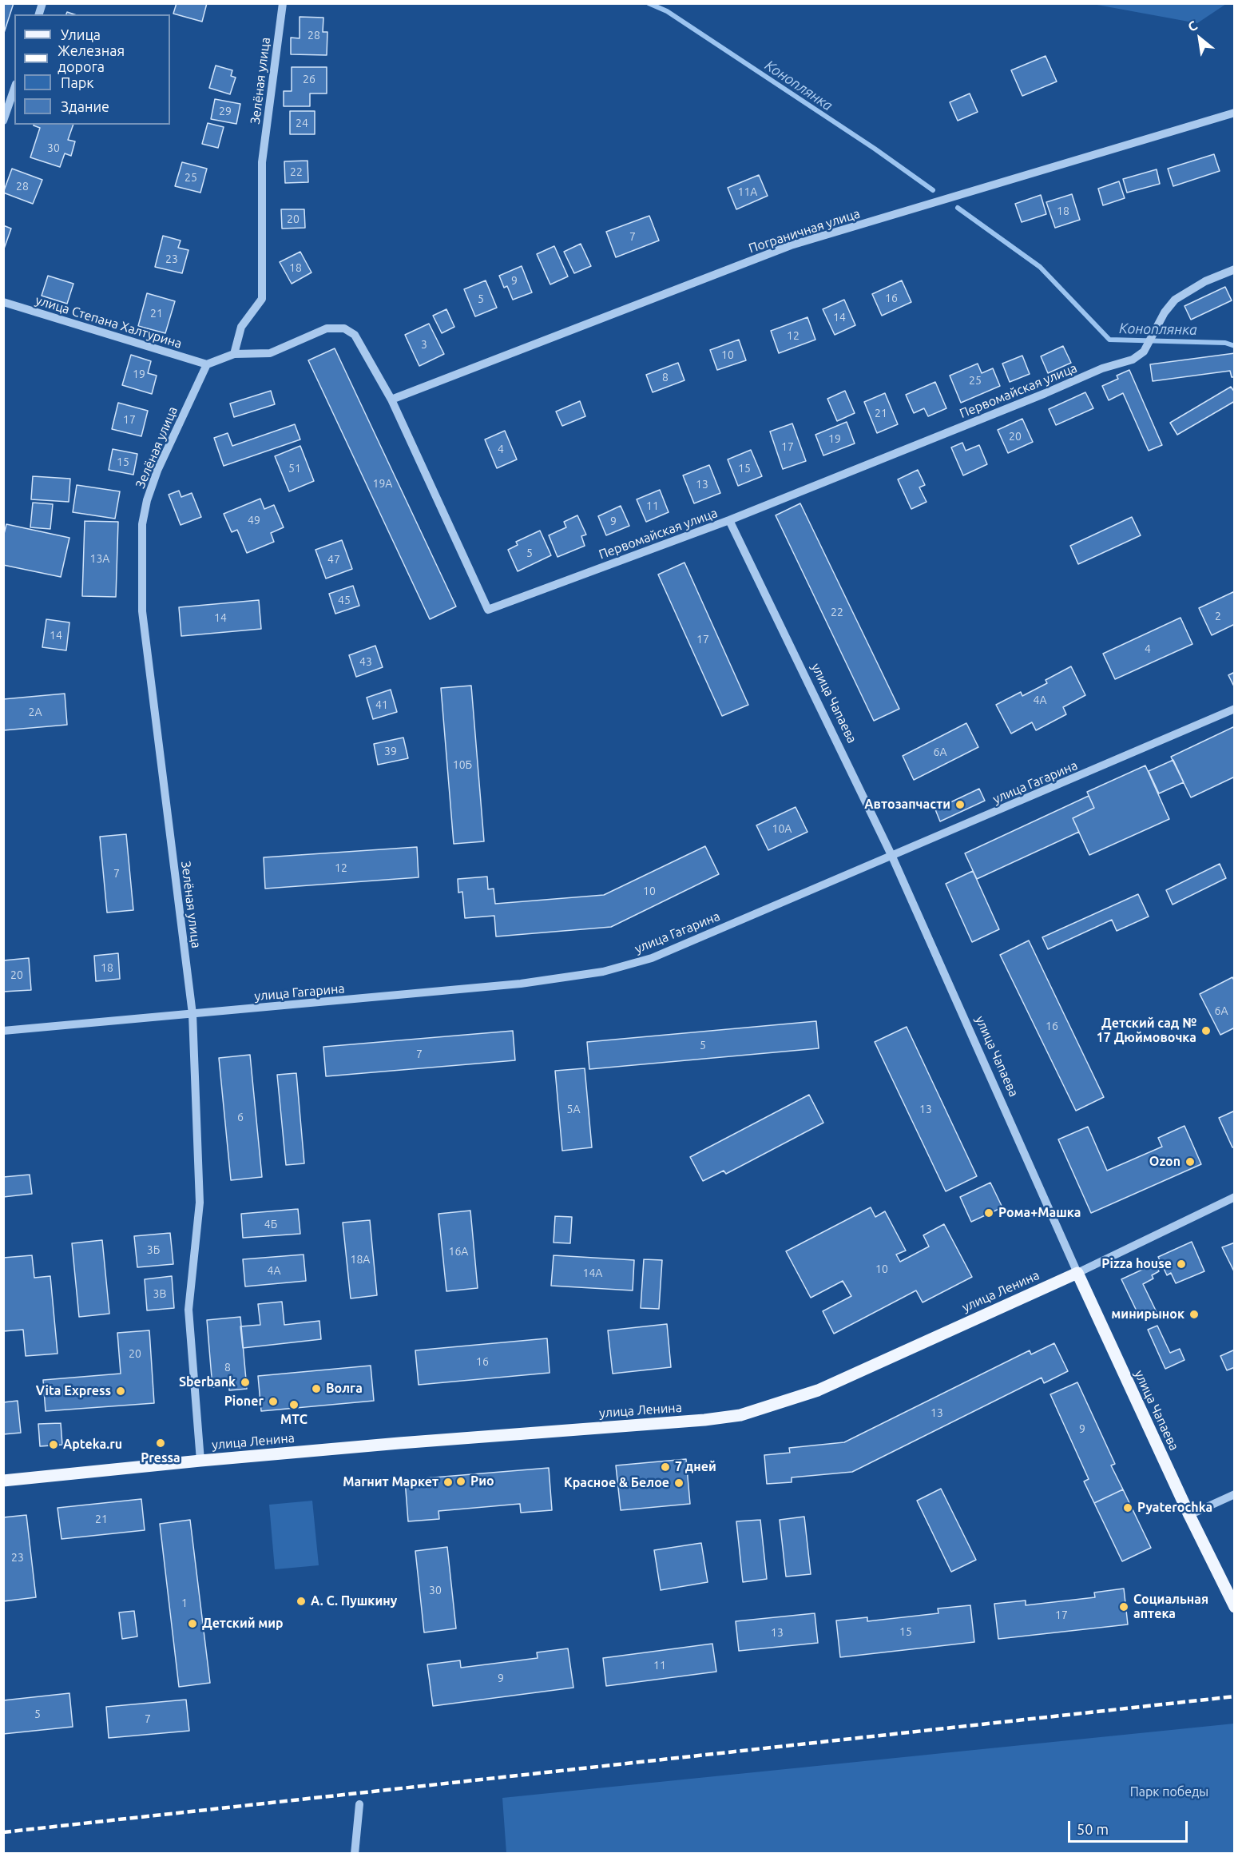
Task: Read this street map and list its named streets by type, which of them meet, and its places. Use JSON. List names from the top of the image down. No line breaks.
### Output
{"streets":{"main road":["улица Чапаева","улица Ленина"],"street":["Зелёная улица","Пограничная улица","улица Степана Халтурина","Первомайская улица","улица Гагарина"]},"crossings":[["Зелёная улица","улица Степана Халтурина"],["Зелёная улица","Первомайская улица"],["Зелёная улица","улица Гагарина"],["Зелёная улица","улица Ленина"],["Пограничная улица","Первомайская улица"],["улица Степана Халтурина","Первомайская улица"],["Первомайская улица","улица Чапаева"],["улица Чапаева","улица Гагарина"],["улица Чапаева","улица Ленина"]],"water":["Коноплянка"],"parks":["Парк победы"],"places":["Автозапчасти","Детский сад № 17 Дюймовочка","Ozon","Рома+Машка","Pizza house","минирынок","Sberbank","Волга","Vita Express","Pioner","МТС","Pressa","Apteka.ru","7 дней","Рио","Магнит Маркет","Красное & Белое","Pyaterochka","А. С. Пушкину","Социальная аптека","Детский мир"],"house_numbers":["28","26","29","24","30","22","25","28","11А","18","20","7","23","18","9","16","5","21","14","12","3","10","19","8","25","21","17","20","19","17","4","15","51","15","19А","13","11","49","9","5","13А","47","45","22","2","14","14","17","4","43","4А","41","2А","39","6А","10Б","10А","12","7","10","18","20","6А","16","5","7","5А","13","6","4Б","3Б","16А","18А","10","4А","14А","3В","20","16","8","13","9","21","23","30","1","17","15","13","11","9","5","7"],"legend":["Улица","Железная дорога","Парк","Здание"],"scale_bar":"50 m","north":"top left"}
